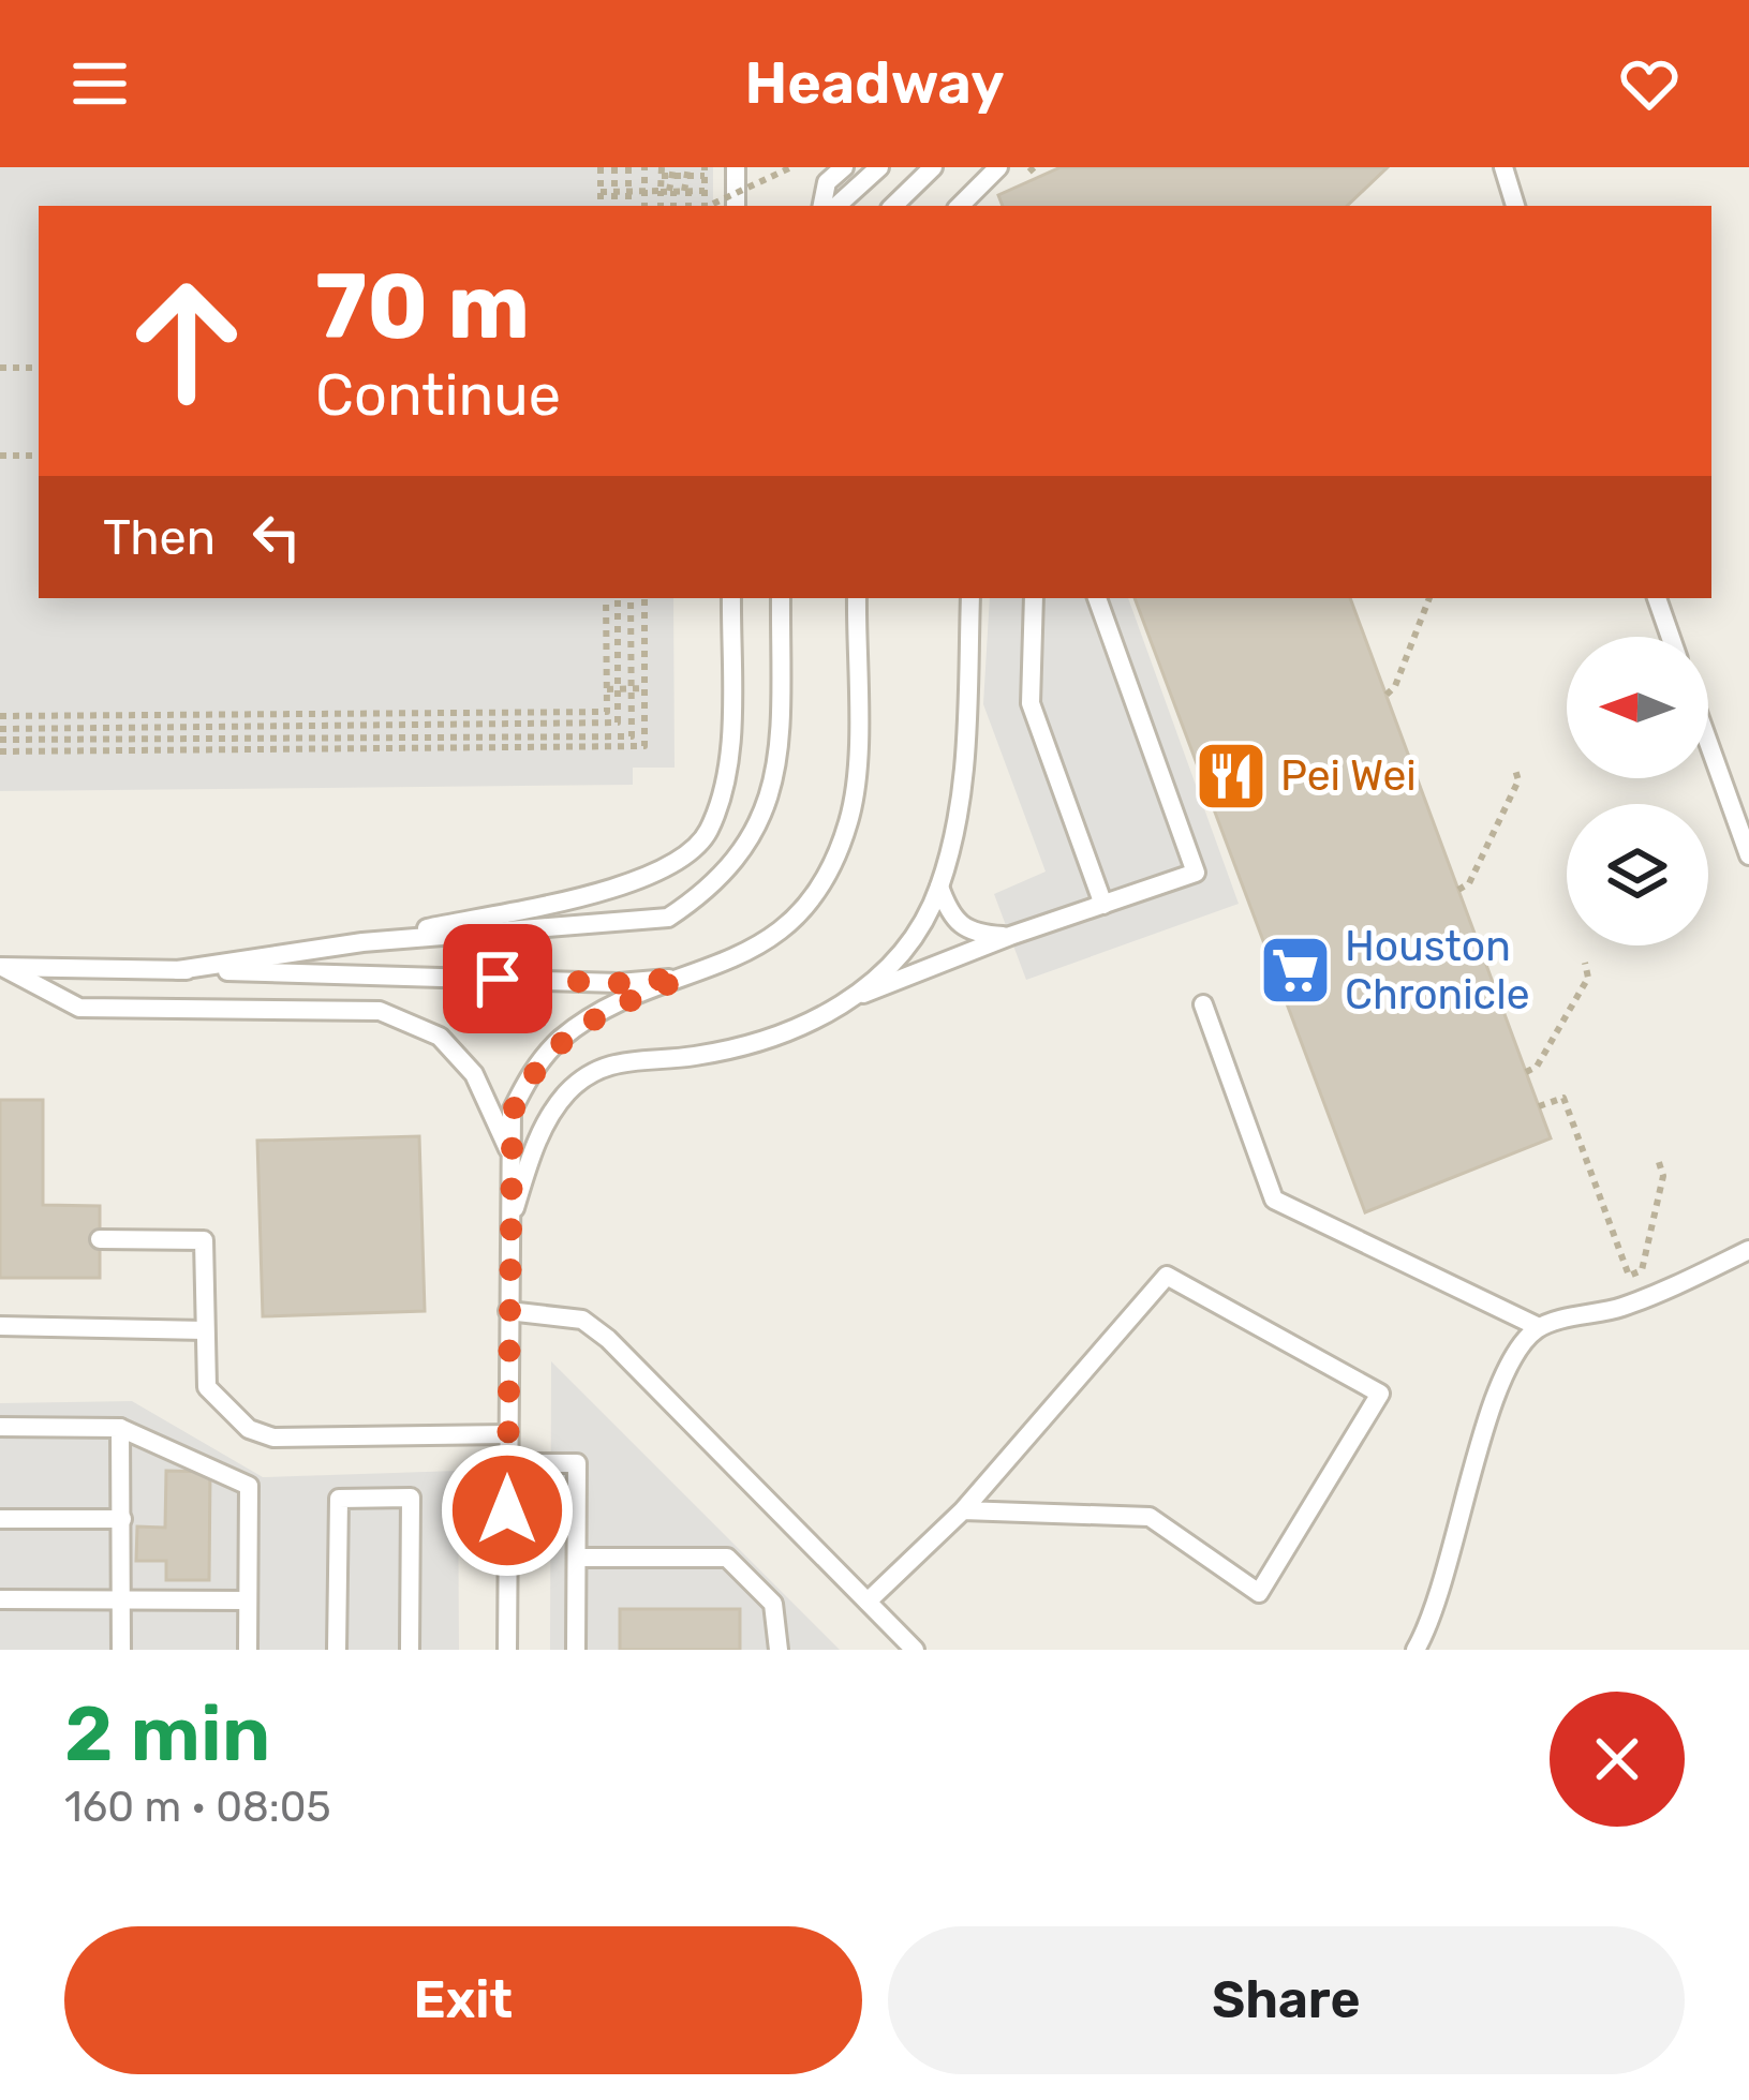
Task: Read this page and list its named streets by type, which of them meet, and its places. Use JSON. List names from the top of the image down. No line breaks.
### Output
{"places":{"restaurant":["Pei Wei"],"supermarket":["Houston Chronicle"]},"north":"left","page":{"header":"Headway","turn":["70 m","Continue"],"then":"Then","heading":["2 min","160 m · 08:05"],"buttons":["Exit","Share"]}}
